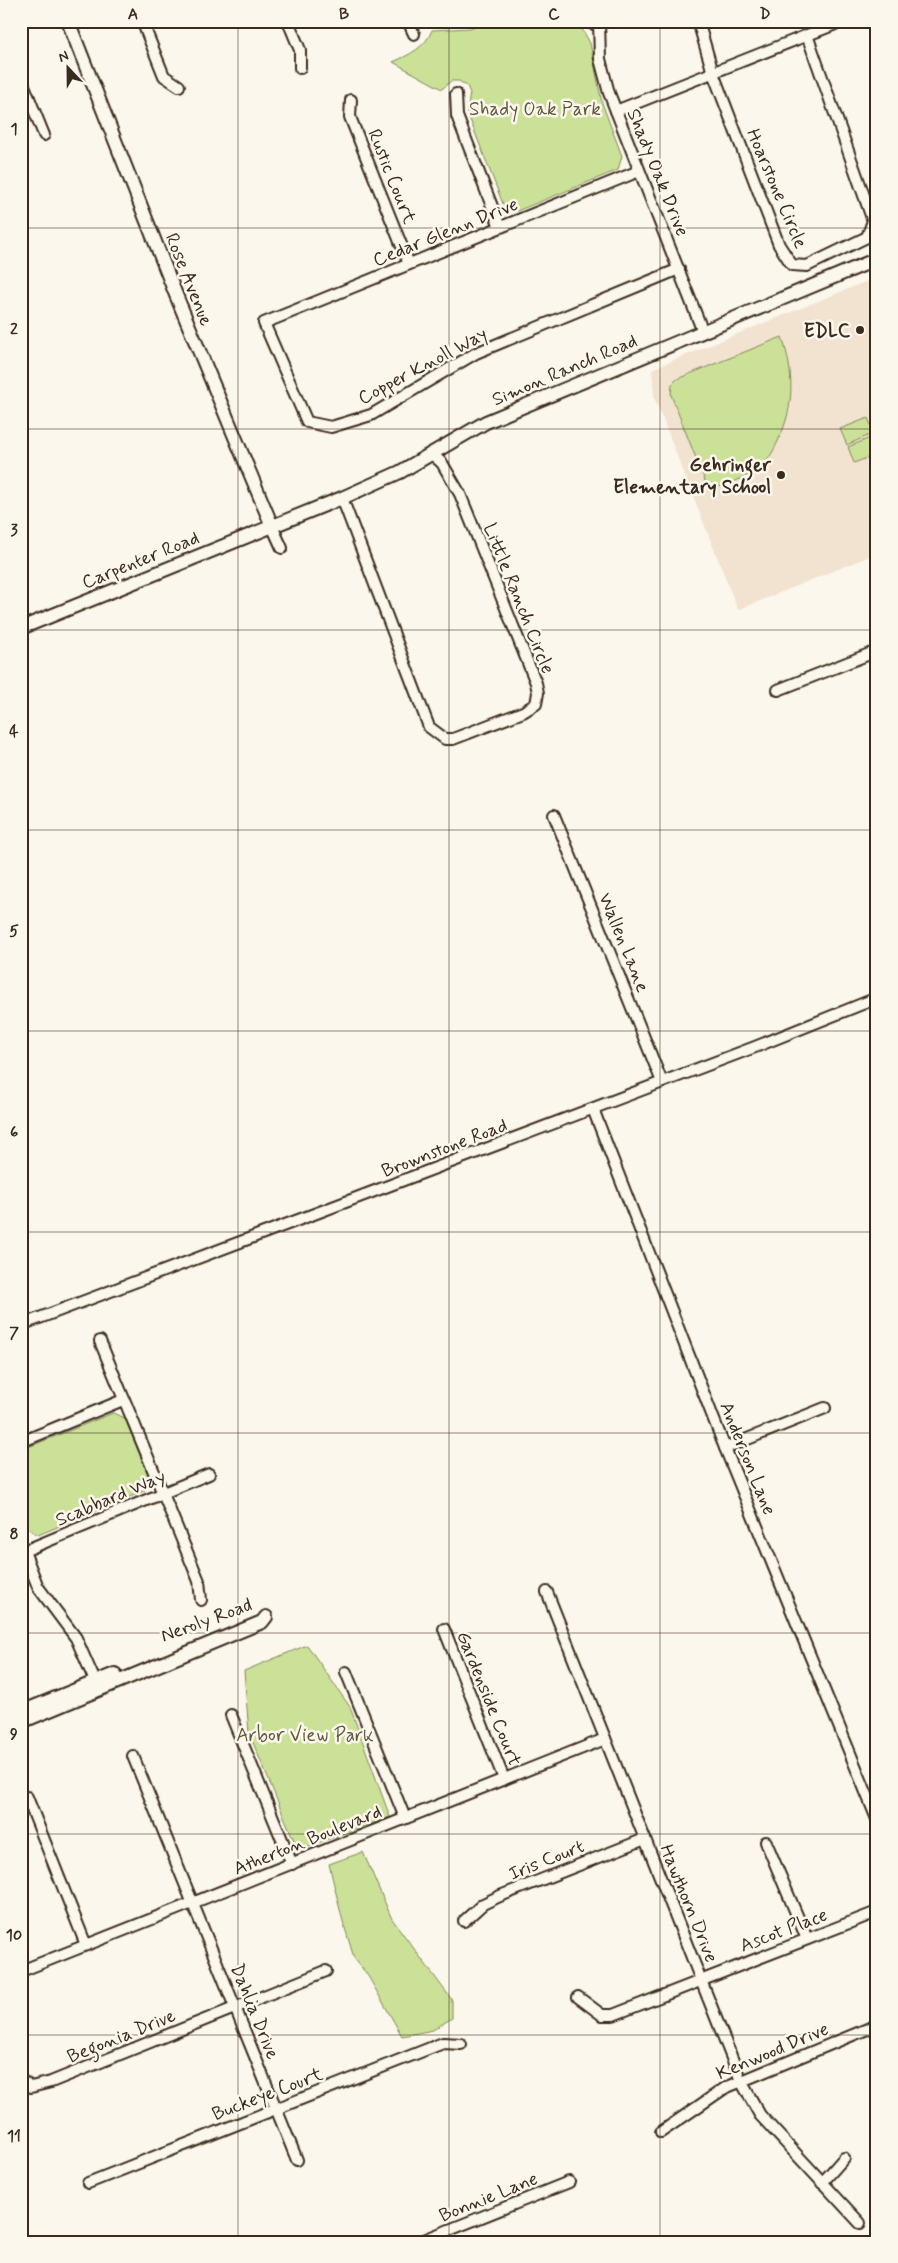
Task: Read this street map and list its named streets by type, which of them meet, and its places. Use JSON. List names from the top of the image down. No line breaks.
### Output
{"streets":{"street":["Shady Oak Drive","Rustic Court","Hoarstone Circle","Cedar Glenn Drive","Rose Avenue","Copper Knoll Way","Simon Ranch Road","Carpenter Road","Little Ranch Circle","Wallen Lane","Brownstone Road","Anderson Lane","Scabbard Way","Neroly Road","Gardenside Court","Atherton Boulevard","Iris Court","Hawthorn Drive","Ascot Place","Dahlia Drive","Begonia Drive","Kenwood Drive","Buckeye Court","Bonnie Lane"]},"crossings":[["Shady Oak Drive","Cedar Glenn Drive"],["Shady Oak Drive","Copper Knoll Way"],["Shady Oak Drive","Simon Ranch Road"],["Rustic Court","Cedar Glenn Drive"],["Cedar Glenn Drive","Copper Knoll Way"],["Rose Avenue","Simon Ranch Road"],["Rose Avenue","Carpenter Road"],["Simon Ranch Road","Carpenter Road"],["Simon Ranch Road","Little Ranch Circle"],["Wallen Lane","Brownstone Road"],["Brownstone Road","Anderson Lane"],["Gardenside Court","Atherton Boulevard"],["Atherton Boulevard","Hawthorn Drive"],["Atherton Boulevard","Dahlia Drive"],["Iris Court","Hawthorn Drive"],["Hawthorn Drive","Ascot Place"],["Hawthorn Drive","Kenwood Drive"],["Dahlia Drive","Begonia Drive"],["Dahlia Drive","Buckeye Court"]],"parks":["Shady Oak Park","Arbor View Park"],"places":["EDLC","Gehringer Elementary School"],"north":"top","grid":{"columns":["A","B","C","D"],"rows":["1","2","3","4","5","6","7","8","9","10","11"]}}
